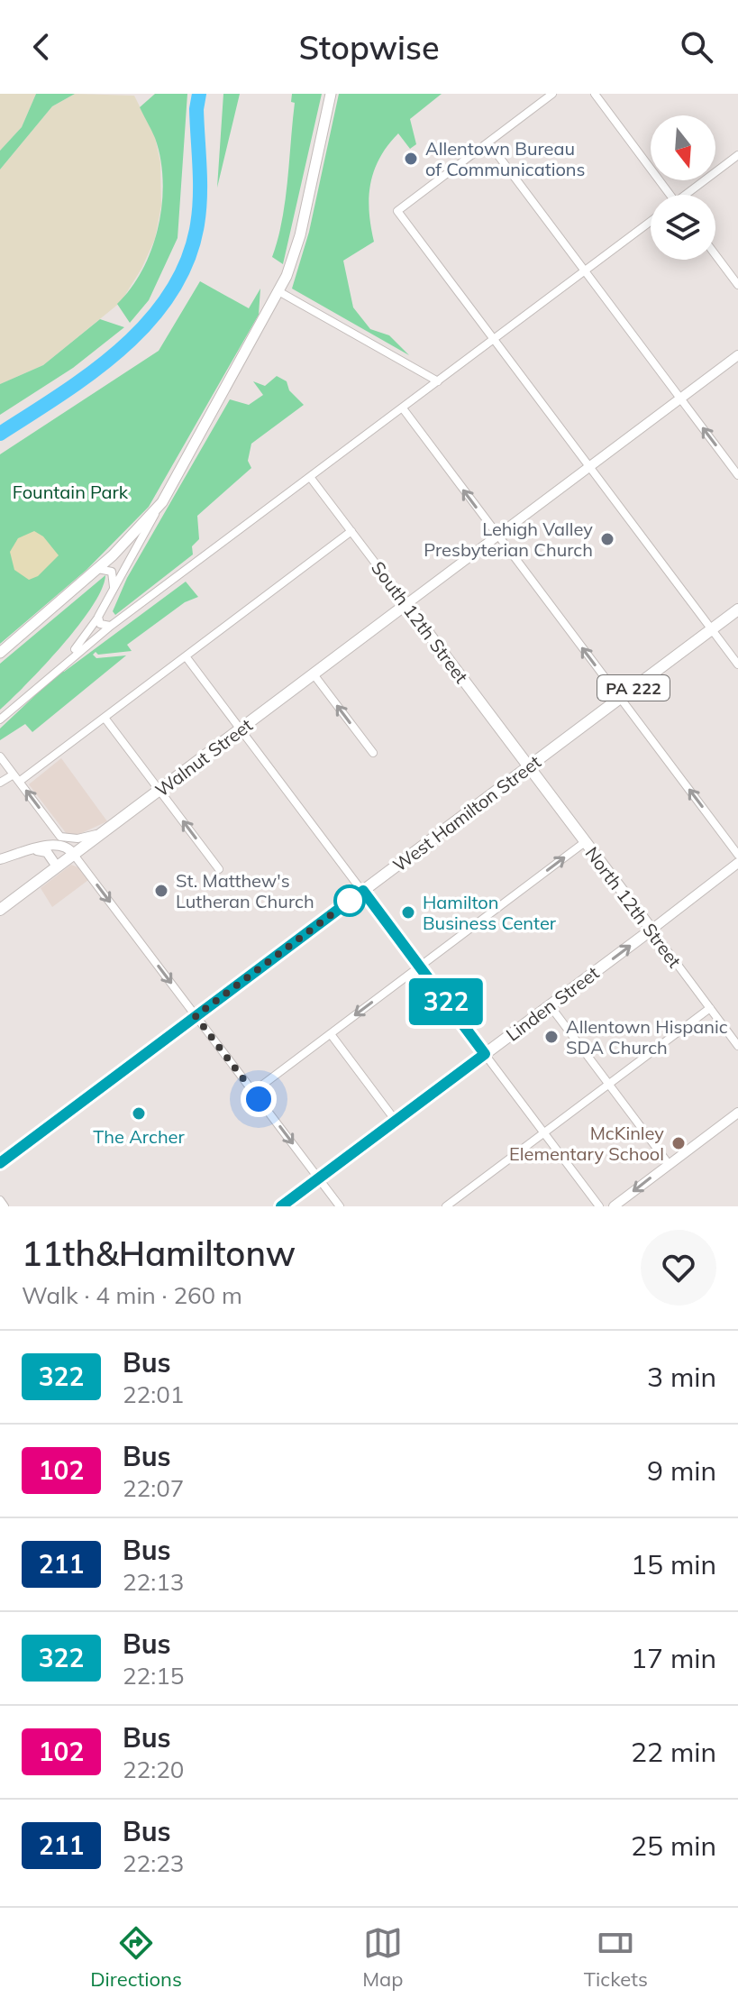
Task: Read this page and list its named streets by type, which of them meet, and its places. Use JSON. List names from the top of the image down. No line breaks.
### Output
{"streets":{"main road":["South 12th Street","PA 222","Walnut Street","West Hamilton Street","North 12th Street","Linden Street"]},"crossings":[["South 12th Street","Walnut Street"],["South 12th Street","West Hamilton Street"],["South 12th Street","North 12th Street"],["West Hamilton Street","North 12th Street"],["North 12th Street","Linden Street"]],"parks":["Fountain Park"],"places":["Allentown Bureau of Communications","Lehigh Valley Presbyterian Church","St. Matthew's Lutheran Church","Hamilton Business Center","Allentown Hispanic SDA Church","The Archer","McKinley Elementary School"],"lines":["bus line 322"],"north":"bottom","page":{"header":"Stopwise","on_map":"322","heading":["11th&Hamiltonw","Walk · 4 min · 260 m"],"list":[{"mark":"322","name":"Bus","note":"22:01","value":"3 min"},{"mark":"102","name":"Bus","note":"22:07","value":"9 min"},{"mark":"211","name":"Bus","note":"22:13","value":"15 min"},{"mark":"322","name":"Bus","note":"22:15","value":"17 min"},{"mark":"102","name":"Bus","note":"22:20","value":"22 min"},{"mark":"211","name":"Bus","note":"22:23","value":"25 min"}],"tabs":["Directions","Map","Tickets"]}}
